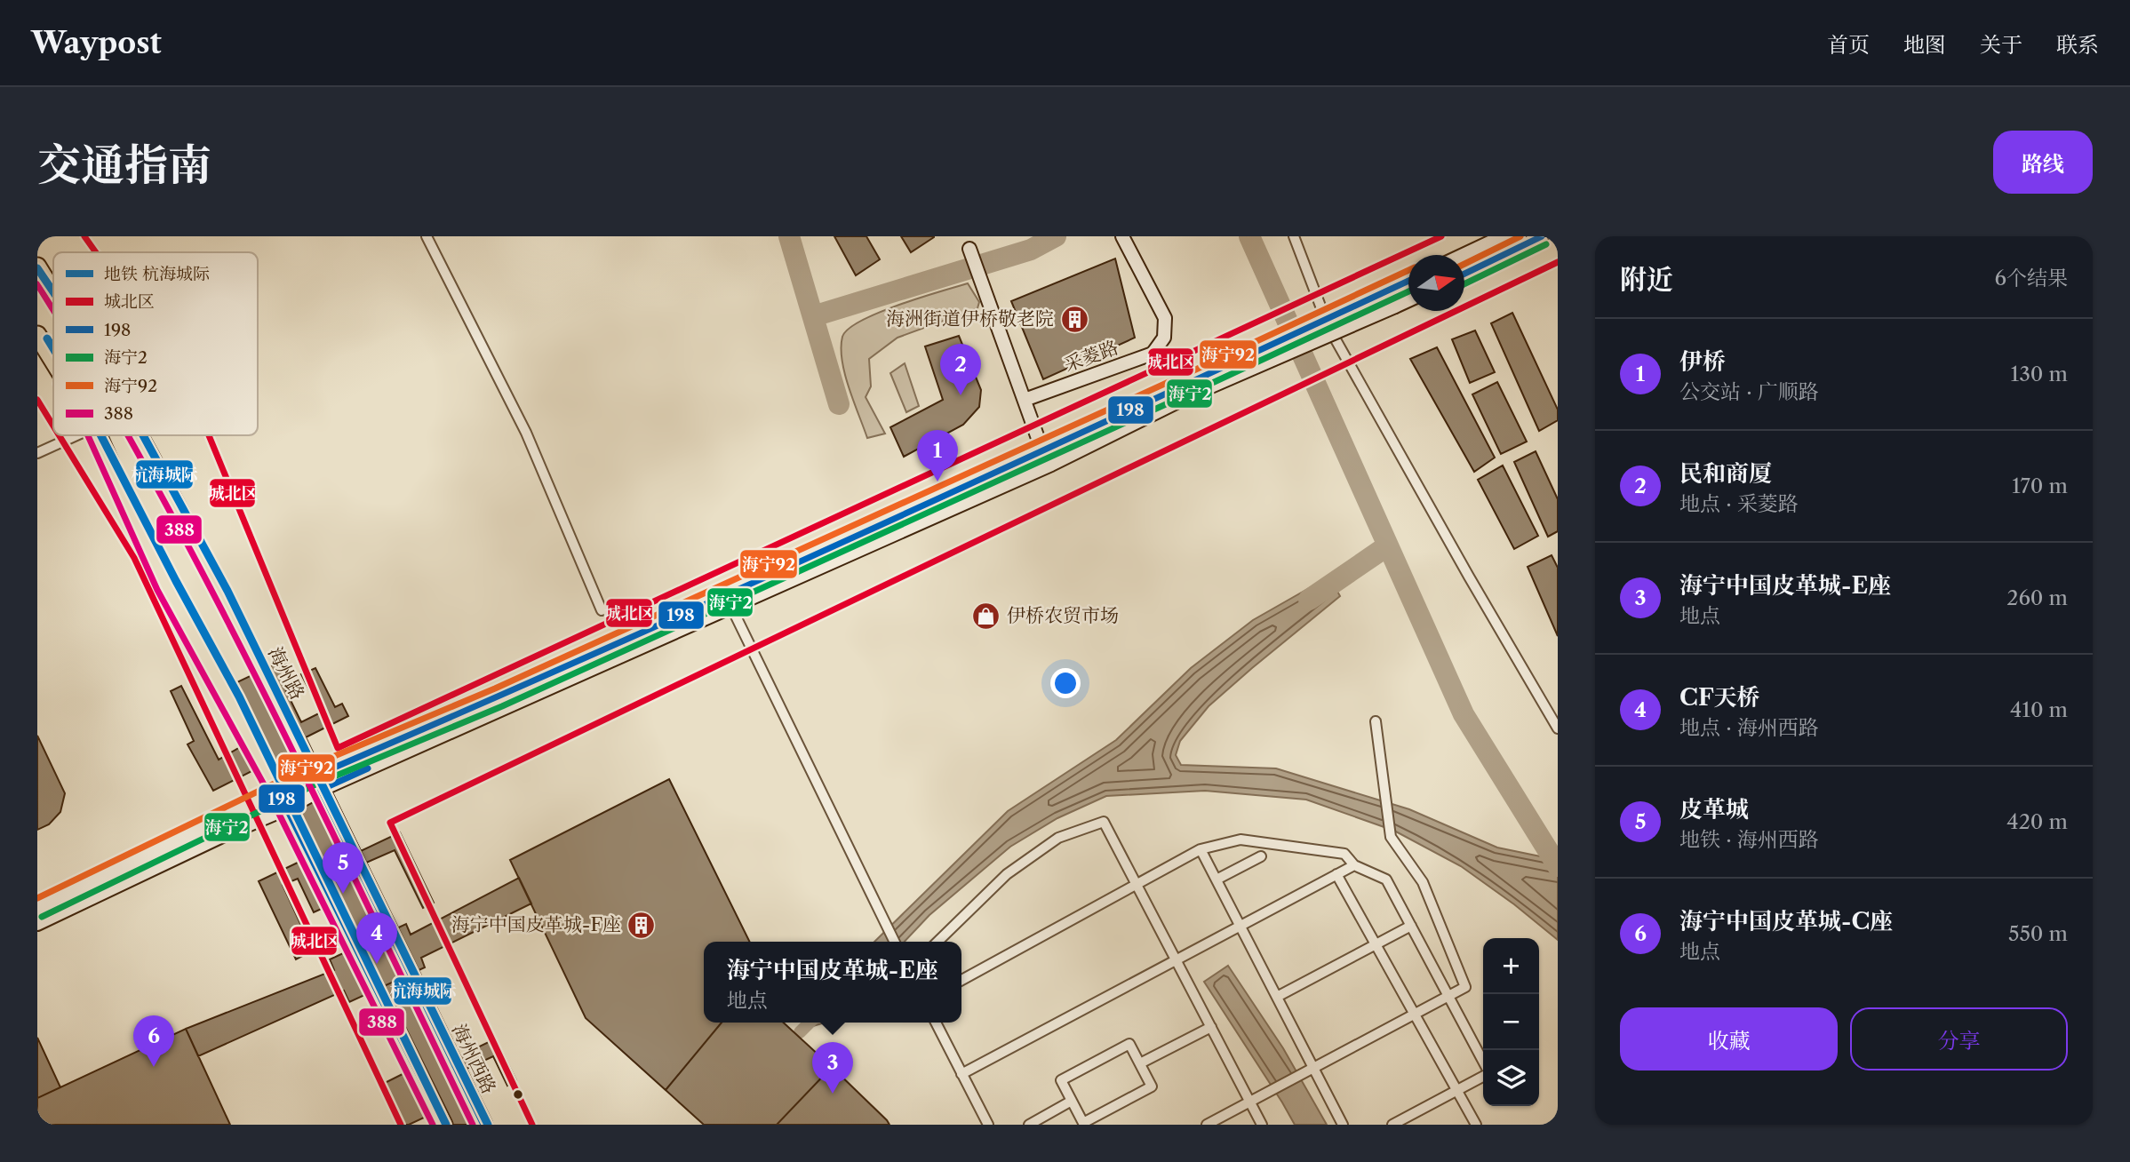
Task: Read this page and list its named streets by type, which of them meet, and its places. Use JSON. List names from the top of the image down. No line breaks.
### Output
{"streets":{"highway":["海州路","海州西路"],"main road":["采菱路"]},"crossings":[["海州路","海州西路"]],"places":{"building":["海洲街道伊桥敬老院","海宁中国皮革城-F座"],"shop":["伊桥农贸市场"]},"lines":["transit line 城北区","transit line 198","transit line 海宁92","transit line 海宁2","metro line 杭海城际","transit line 388"],"legend":["地铁 杭海城际","城北区","198","海宁2","海宁92","388"],"north":"right","page":{"header":"Waypost","nav":["首页","地图","关于","联系"],"title":"交通指南","buttons":["路线",["收藏","分享"]],"heading":["附近","6个结果"],"list":[{"mark":"1","name":"伊桥","note":"公交站 · 广顺路","value":"130 m"},{"mark":"2","name":"民和商厦","note":"地点 · 采菱路","value":"170 m"},{"mark":"3","name":"海宁中国皮革城-E座","note":"地点","value":"260 m"},{"mark":"4","name":"CF天桥","note":"地点 · 海州西路","value":"410 m"},{"mark":"5","name":"皮革城","note":"地铁 · 海州西路","value":"420 m"},{"mark":"6","name":"海宁中国皮革城-C座","note":"地点","value":"550 m"}],"pins":["2","1","5","4","6","3"],"map_buttons":["+","−"],"popup":["海宁中国皮革城-E座","地点"]}}
